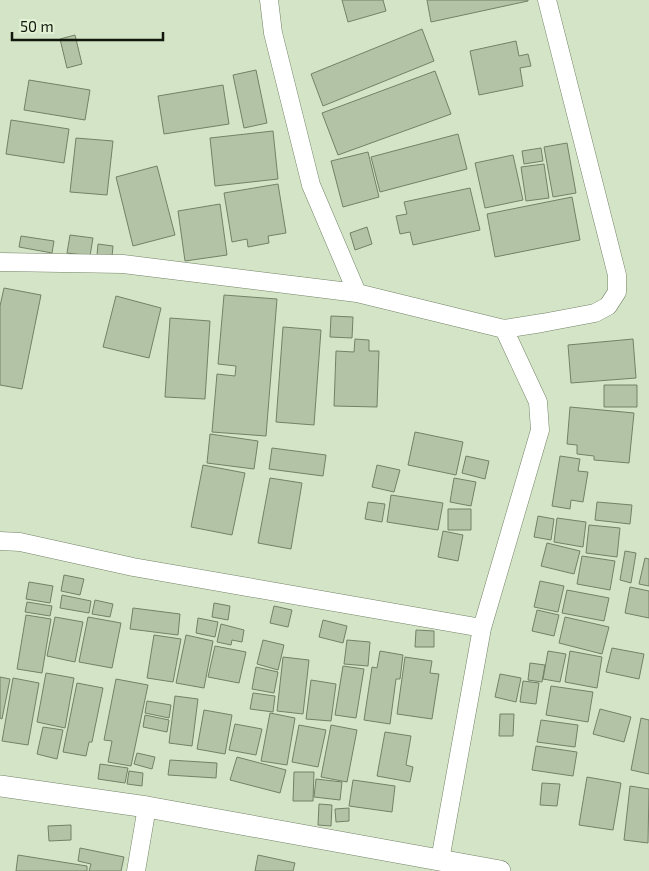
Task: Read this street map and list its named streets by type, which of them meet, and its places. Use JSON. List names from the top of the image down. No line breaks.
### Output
{"scale_bar":"50 m"}
